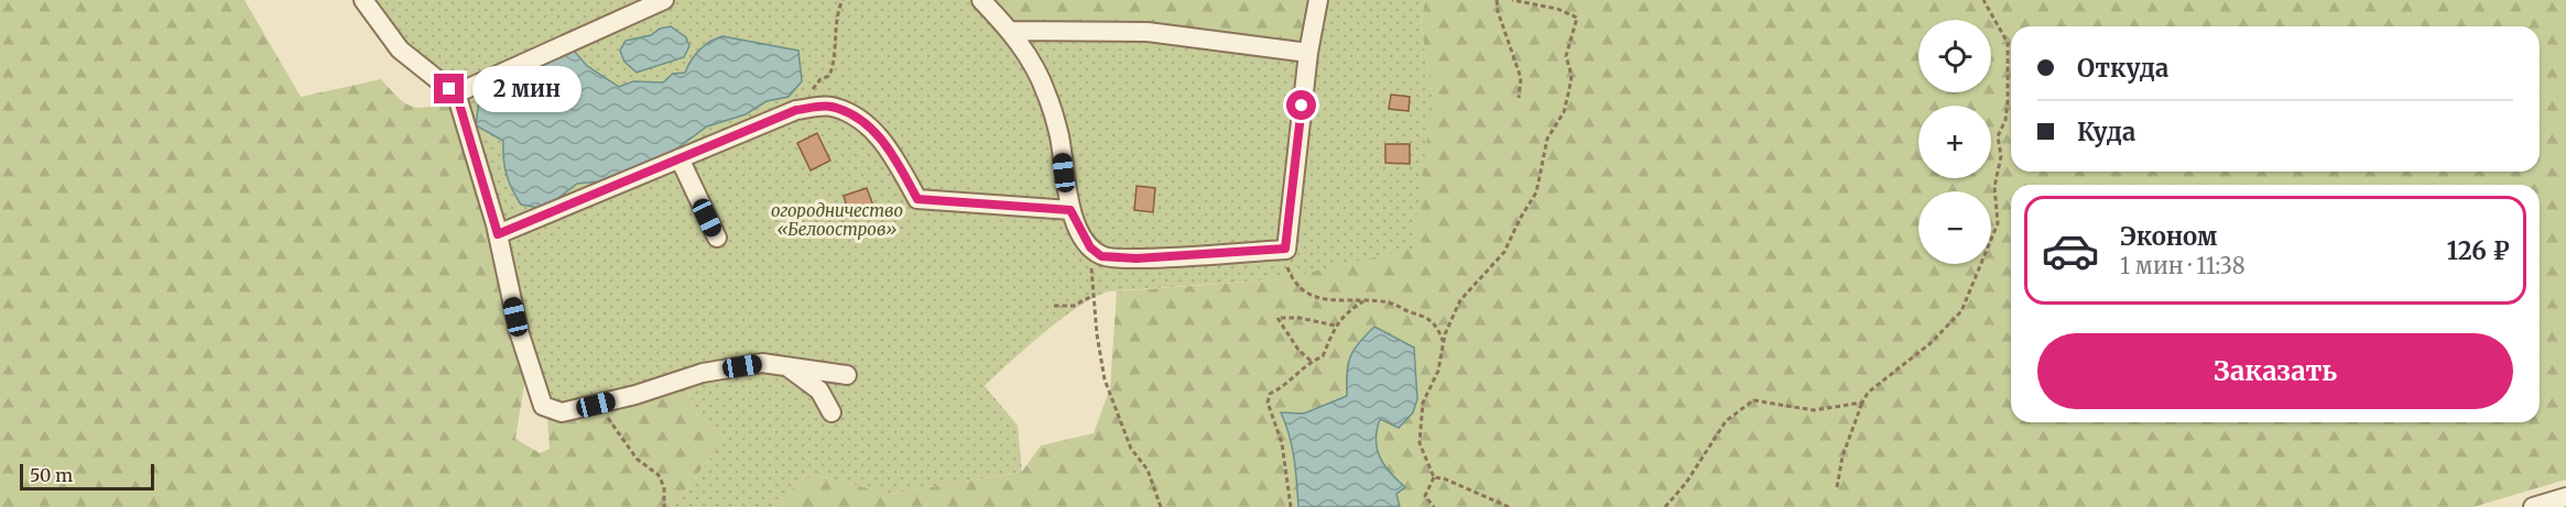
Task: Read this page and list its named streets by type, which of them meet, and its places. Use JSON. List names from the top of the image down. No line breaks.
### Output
{"parks":["огородничество «Белоостров»"],"scale_bar":"50 m","page":{"map_buttons":["+","−"],"banner":["Откуда","Куда"],"bubble":"2 мин","list":[{"name":"Эконом","note":"1 мин · 11:38","value":"126 ₽"}],"buttons":"Заказать","scale":"50 m"}}
